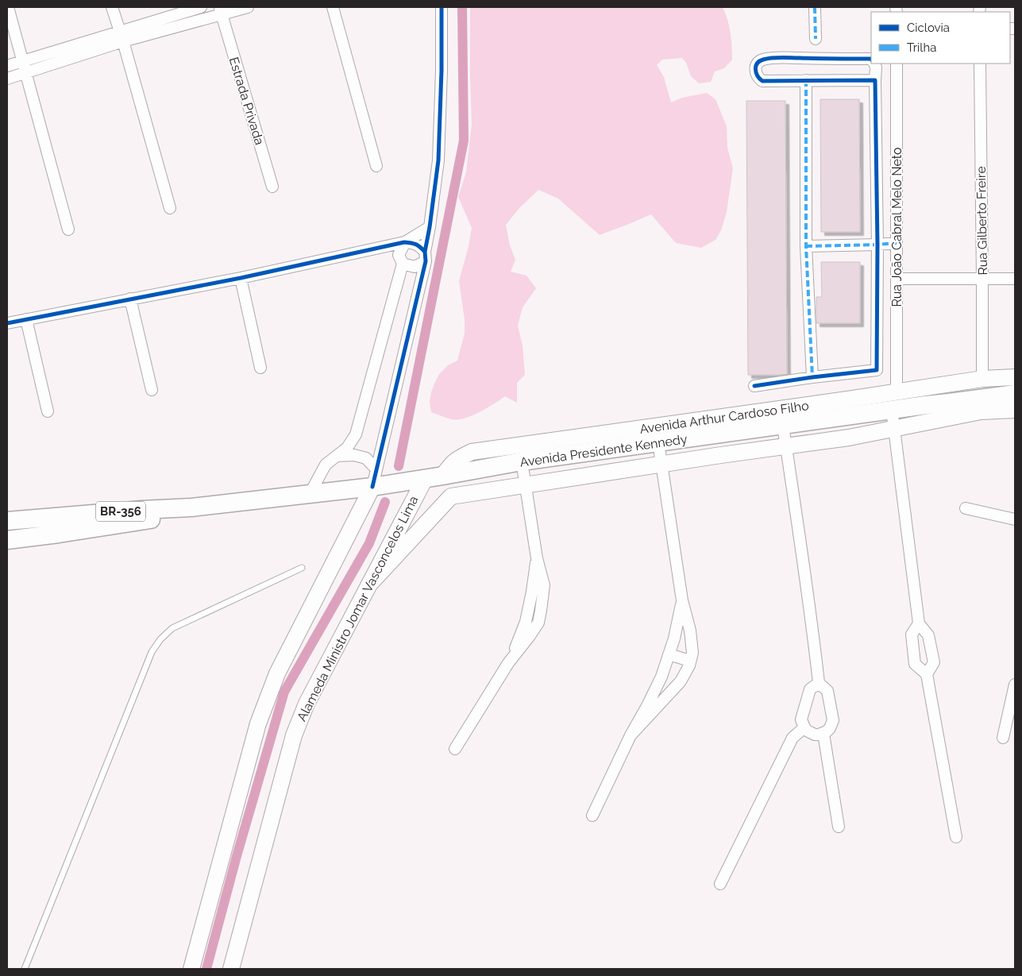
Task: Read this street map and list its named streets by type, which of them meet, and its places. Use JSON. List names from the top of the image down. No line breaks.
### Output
{"streets":{"main road":["Avenida Arthur Cardoso Filho","Avenida Presidente Kennedy","BR-356","Alameda Ministro Jomar Vasconcelos Lima"],"street":["Estrada Privada","Rua Gilberto Freire","Rua João Cabral Melo Neto"]},"crossings":[["Rua Gilberto Freire","Avenida Arthur Cardoso Filho"],["Rua João Cabral Melo Neto","Avenida Arthur Cardoso Filho"],["Avenida Arthur Cardoso Filho","Avenida Presidente Kennedy"],["Avenida Presidente Kennedy","Alameda Ministro Jomar Vasconcelos Lima"]],"legend":["Ciclovia","Trilha"]}
